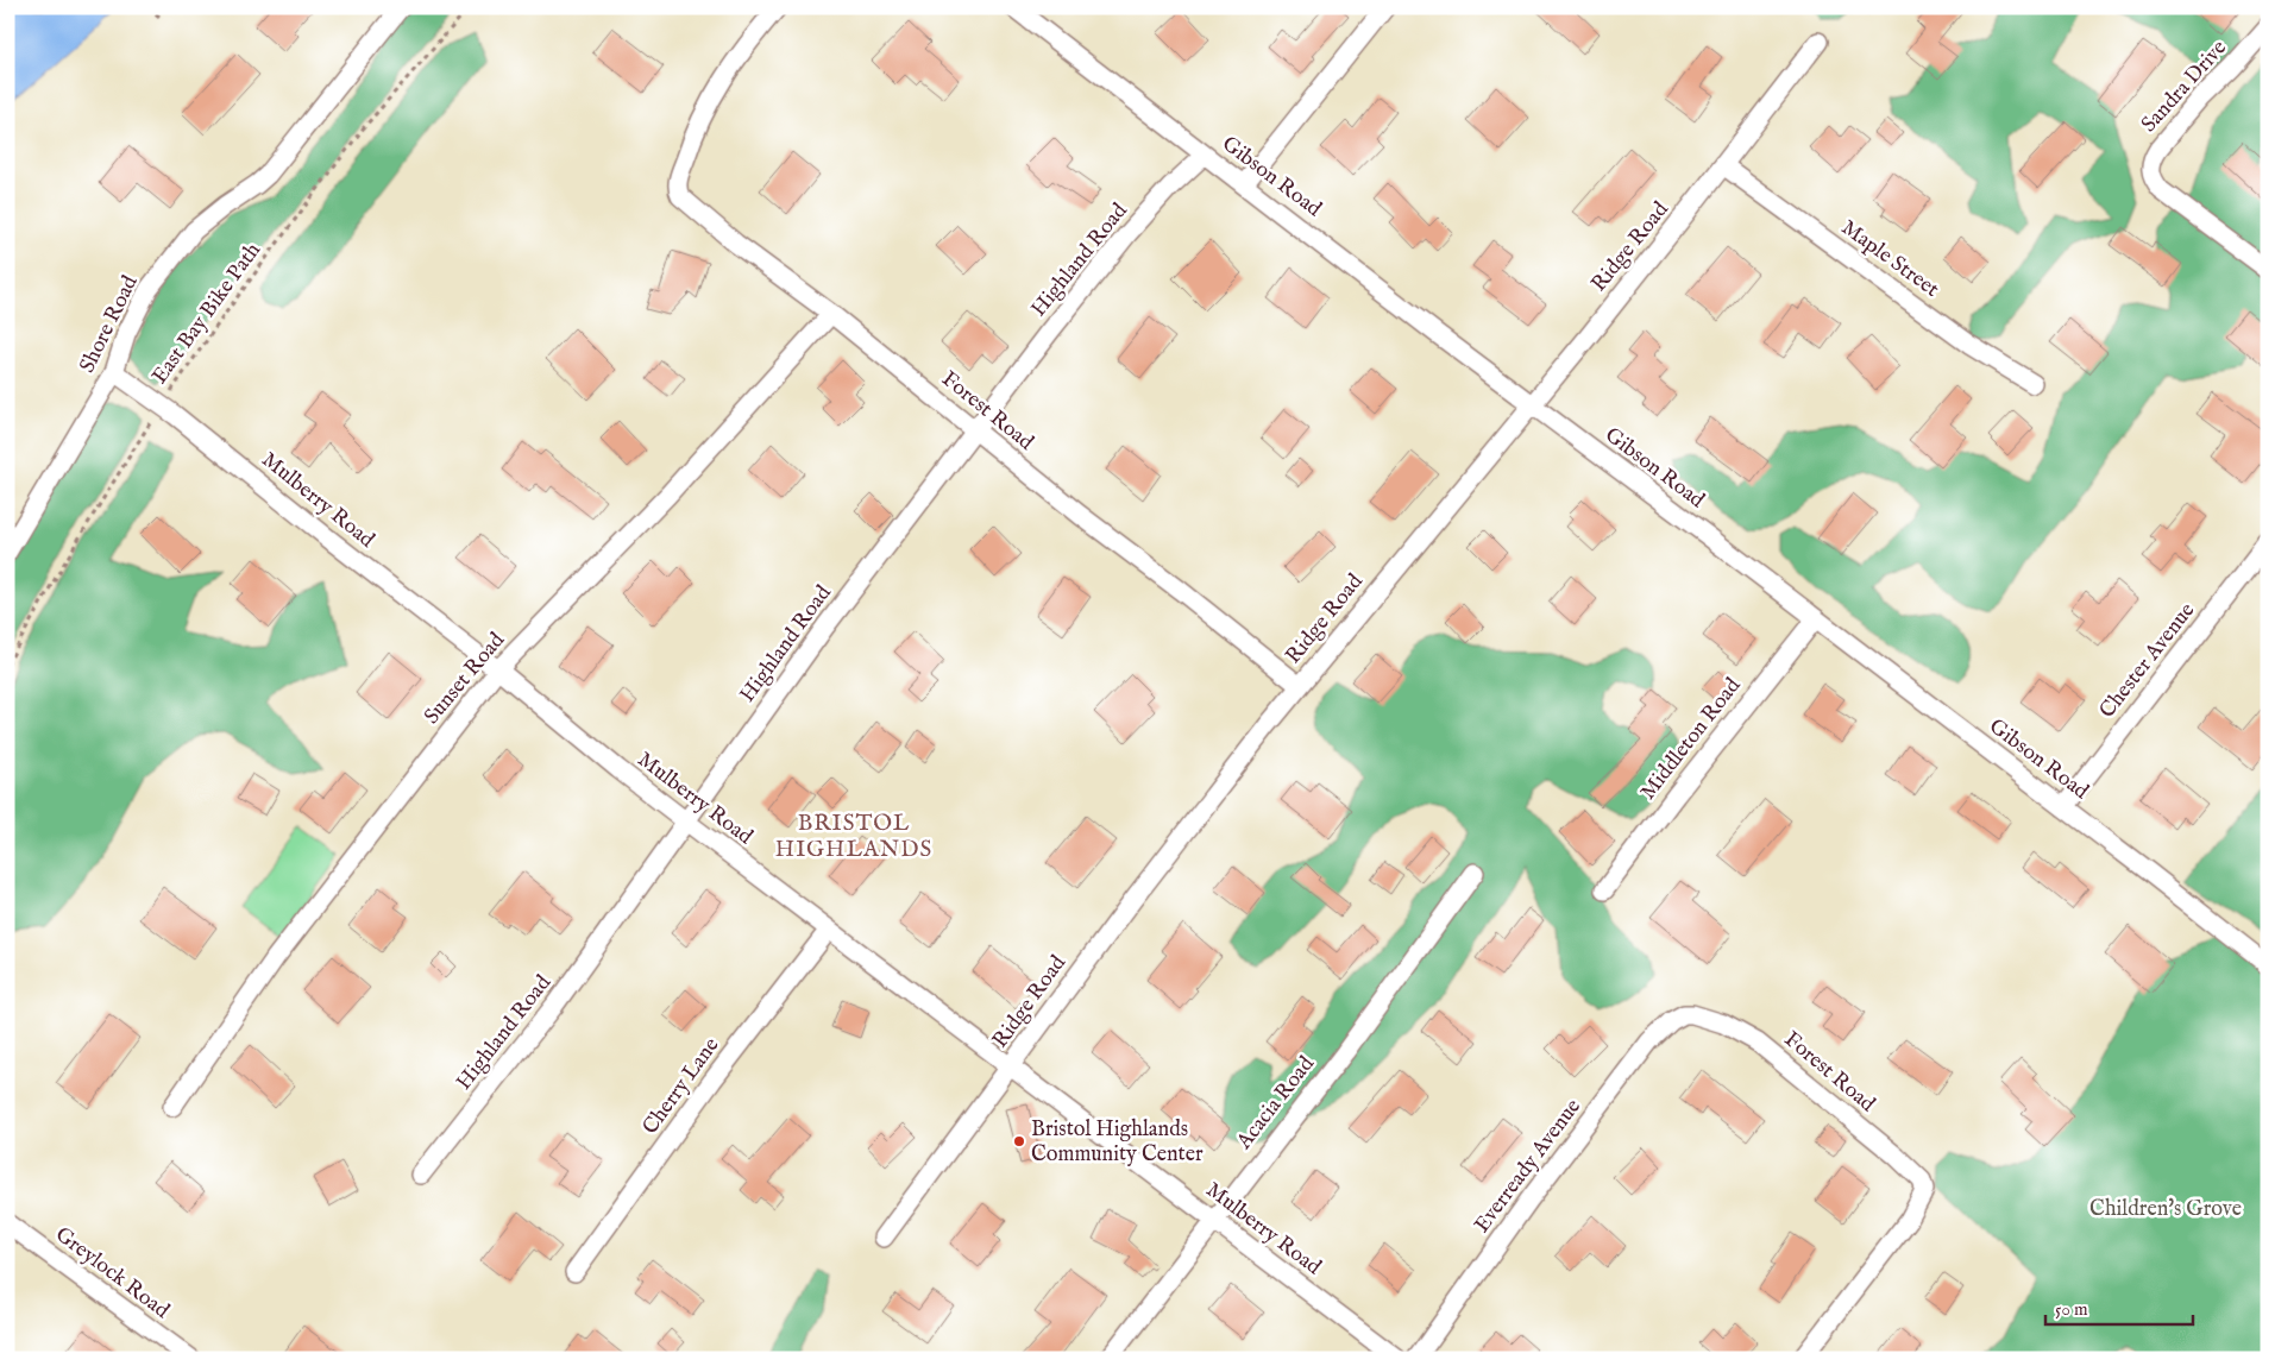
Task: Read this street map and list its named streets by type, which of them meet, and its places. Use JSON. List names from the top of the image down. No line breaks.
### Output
{"streets":{"street":["Sandra Drive","Gibson Road","Ridge Road","Maple Street","Highland Road","Shore Road","Forest Road","Mulberry Road","Chester Avenue","Sunset Road","Middleton Road","Cherry Lane","Acacia Road","Everready Avenue","Greylock Road"],"path":["East Bay Bike Path"]},"crossings":[["Gibson Road","Ridge Road"],["Gibson Road","Highland Road"],["Gibson Road","Chester Avenue"],["Gibson Road","Middleton Road"],["Ridge Road","Maple Street"],["Ridge Road","Forest Road"],["Ridge Road","Mulberry Road"],["Highland Road","Forest Road"],["Highland Road","Mulberry Road"],["East Bay Bike Path","Mulberry Road"],["Shore Road","Mulberry Road"],["Forest Road","Sunset Road"],["Forest Road","Everready Avenue"],["Mulberry Road","Sunset Road"],["Mulberry Road","Cherry Lane"],["Mulberry Road","Acacia Road"]],"districts":["BRISTOL HIGHLANDS"],"parks":["Children's Grove"],"places":["Bristol Highlands Community Center"],"scale_bar":"50 m"}
